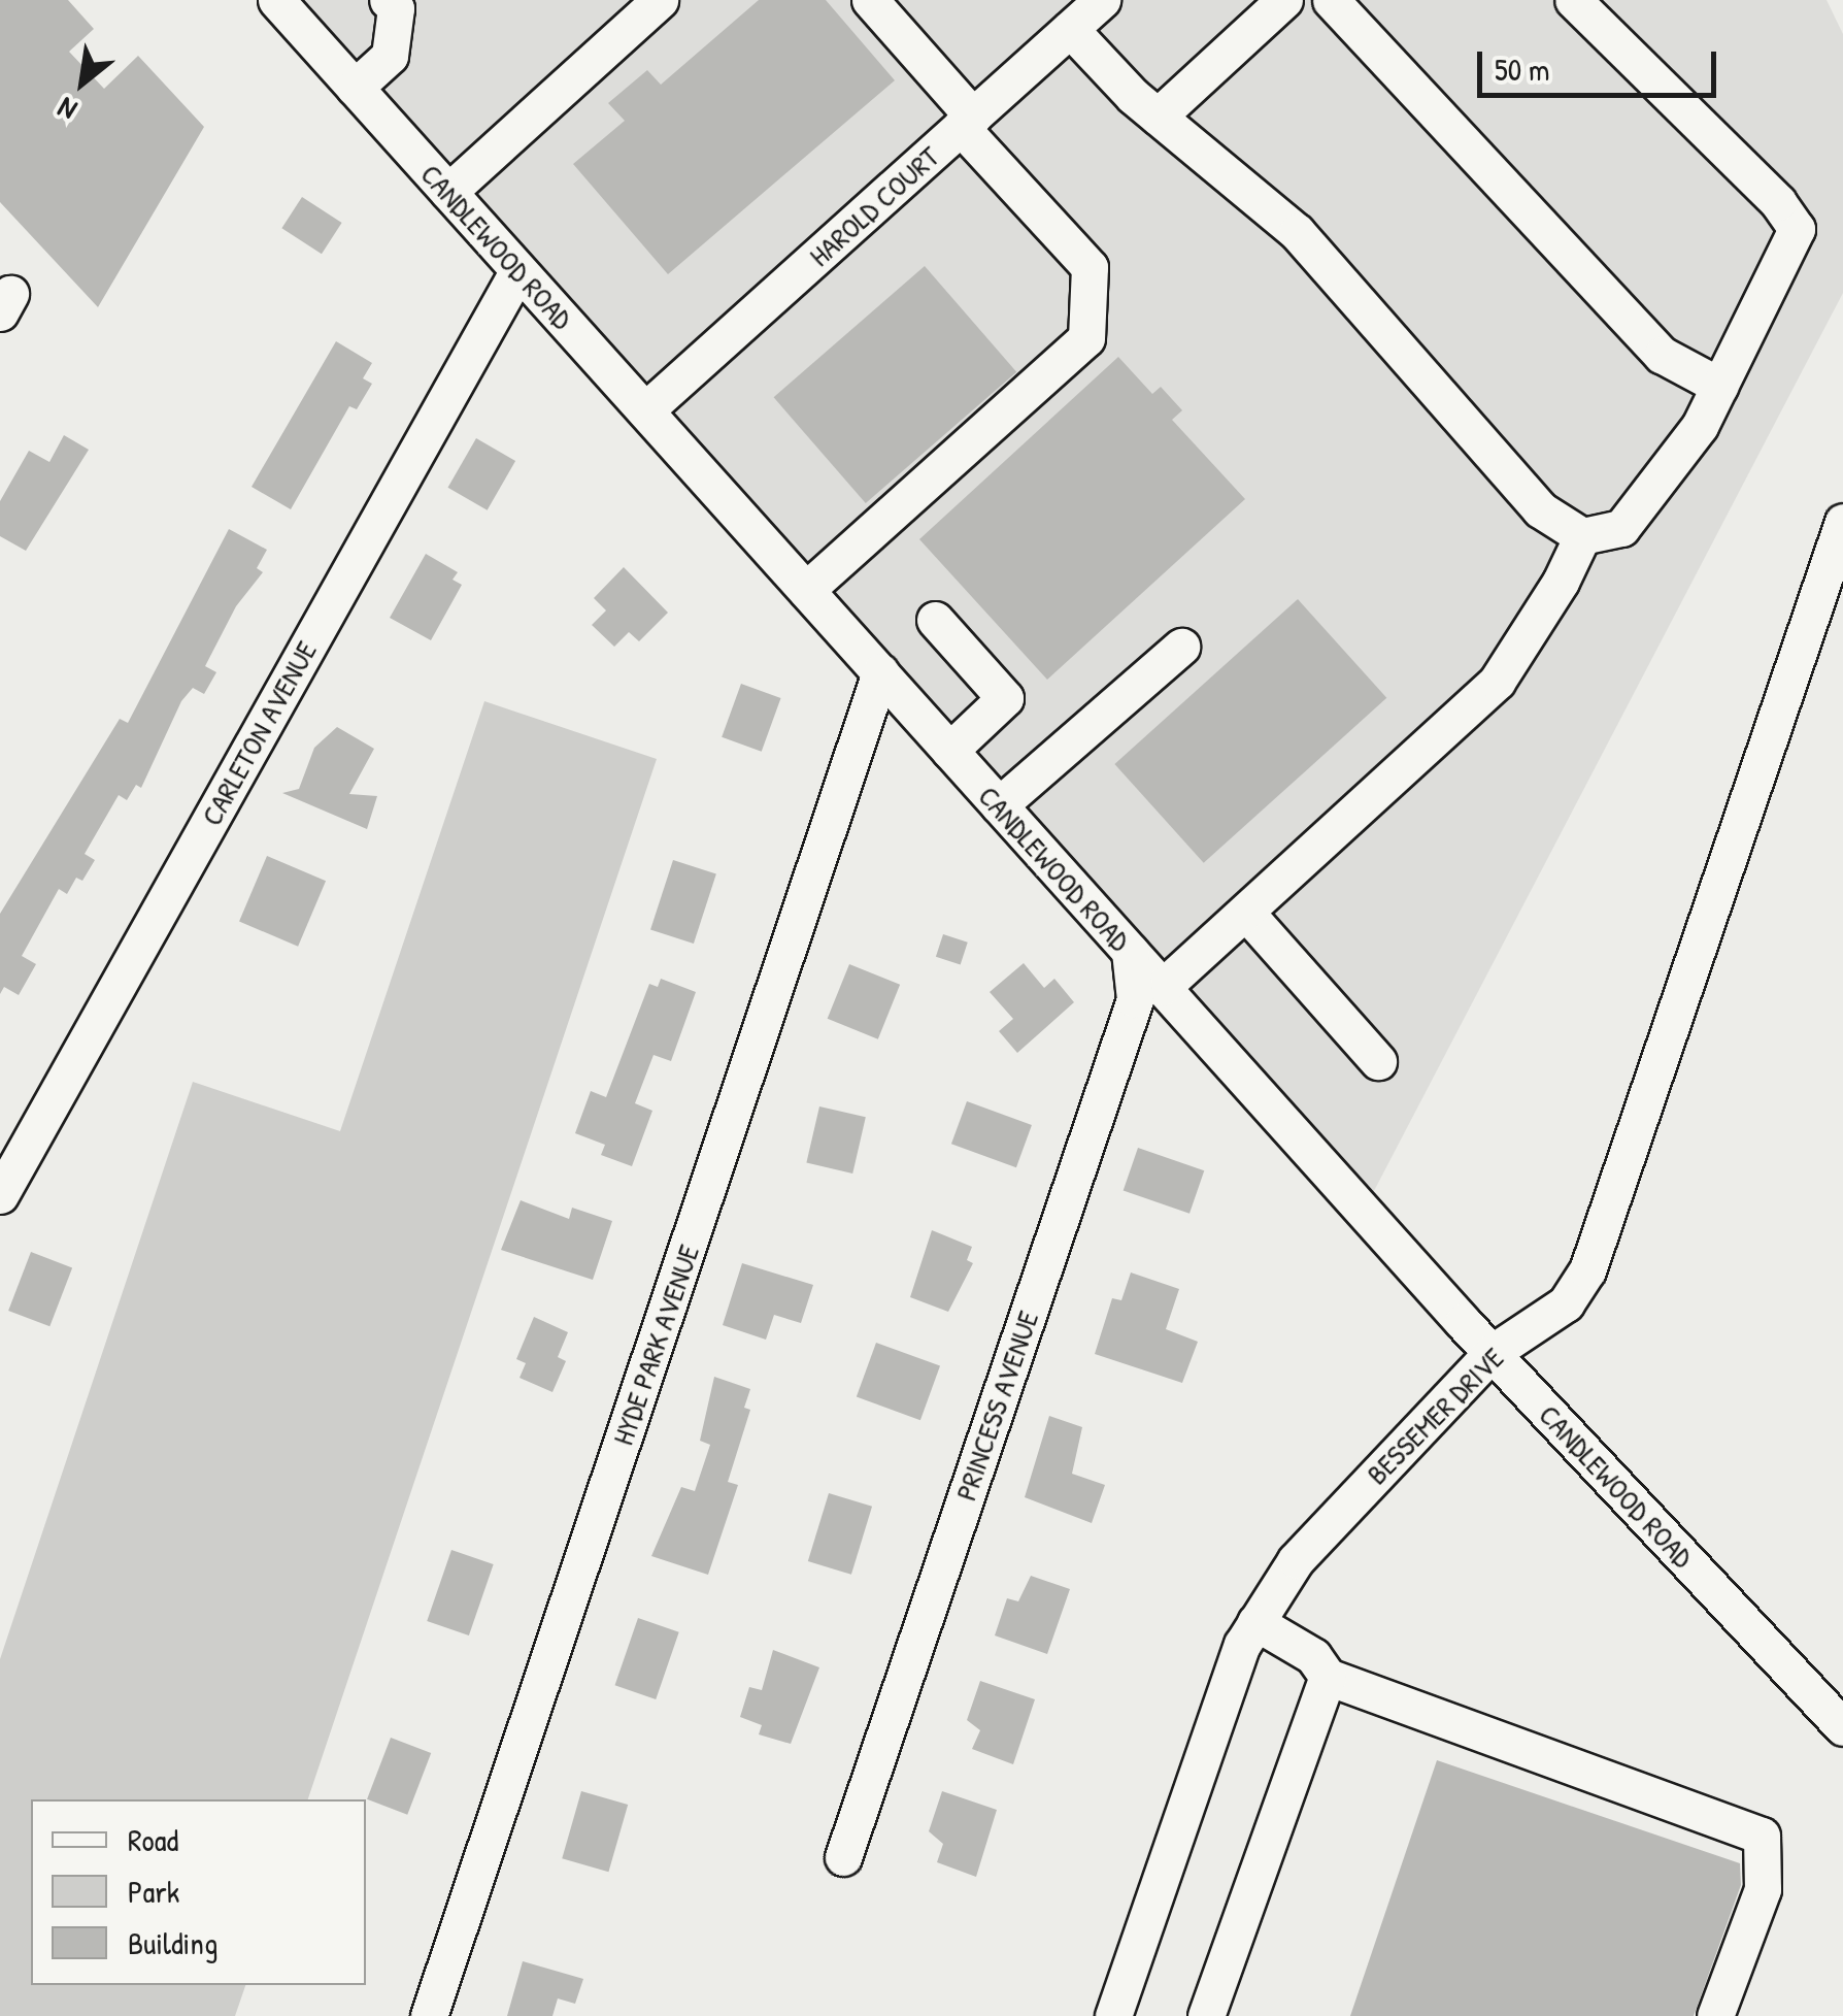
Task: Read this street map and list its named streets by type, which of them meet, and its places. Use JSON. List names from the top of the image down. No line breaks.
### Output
{"streets":{"street":["HAROLD COURT","CANDLEWOOD ROAD","CARLETON AVENUE","HYDE PARK AVENUE","PRINCESS AVENUE","BESSEMER DRIVE"]},"crossings":[["HAROLD COURT","CANDLEWOOD ROAD"],["CANDLEWOOD ROAD","CARLETON AVENUE"],["CANDLEWOOD ROAD","HYDE PARK AVENUE"],["CANDLEWOOD ROAD","PRINCESS AVENUE"],["CANDLEWOOD ROAD","BESSEMER DRIVE"]],"legend":["Road","Park","Building"],"scale_bar":"50 m","north":"bottom left"}
